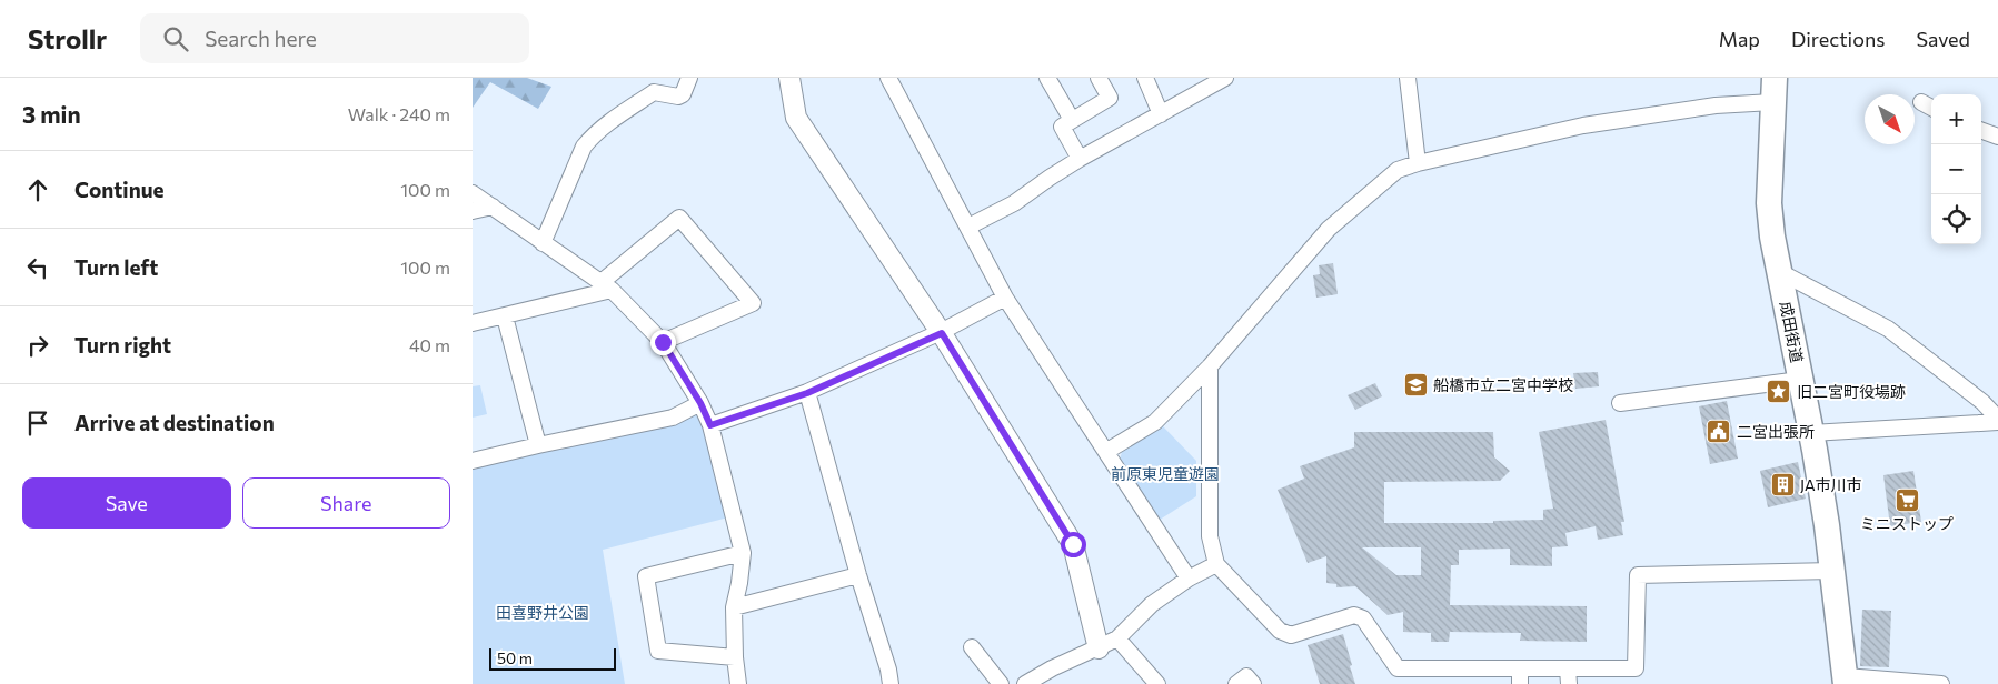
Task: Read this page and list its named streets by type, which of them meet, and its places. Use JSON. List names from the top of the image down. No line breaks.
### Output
{"streets":{"highway":["成田街道"]},"parks":["前原東児童遊園","田喜野井公園"],"places":{"school or university":["船橋市立二宮中学校"],"place":["旧二宮町役場跡"],"public building":["二宮出張所"],"building":["JA市川市"],"supermarket":["ミニストップ"]},"scale_bar":"50 m","north":"bottom right","page":{"header":"Strollr","search":"Search here","nav":["Map","Directions","Saved"],"heading":["3 min","Walk · 240 m"],"map_buttons":["+","−"],"list":[["Continue","100 m"],["Turn left","100 m"],["Turn right","40 m"],"Arrive at destination"],"buttons":["Save","Share"],"scale":"50 m"}}
